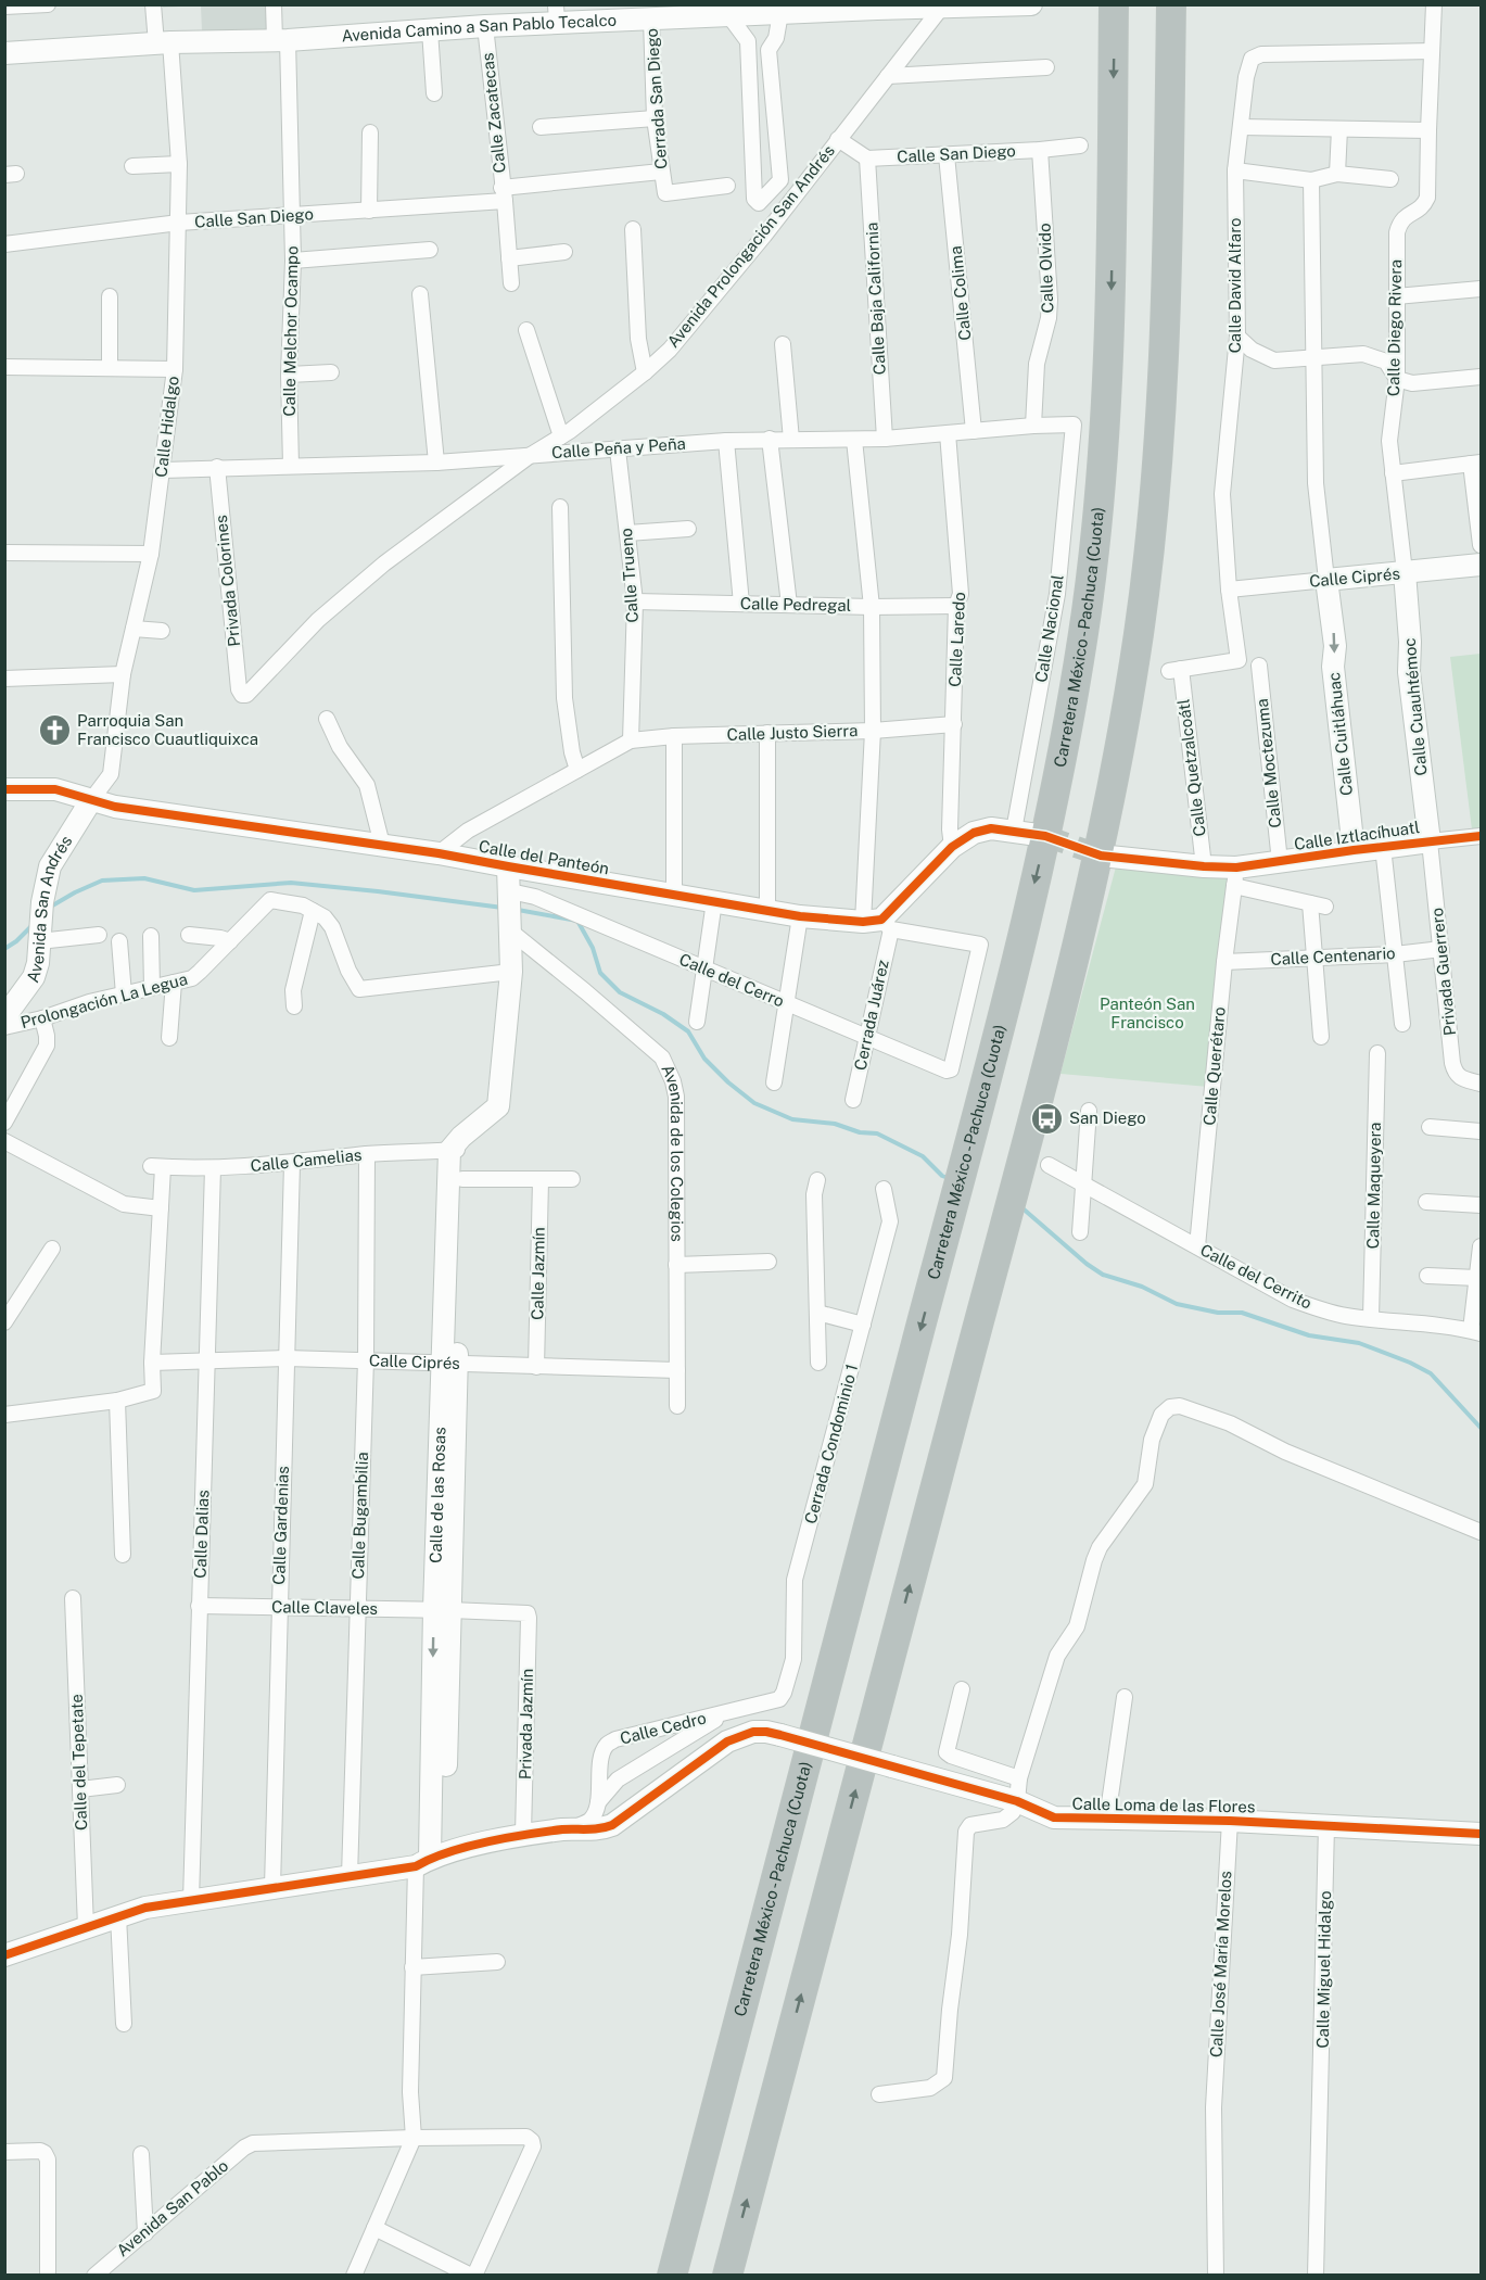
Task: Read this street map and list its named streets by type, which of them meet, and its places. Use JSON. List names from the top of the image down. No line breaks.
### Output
{"streets":{"highway":["Carretera México - Pachuca (Cuota)"],"street":["Avenida Camino a San Pablo Tecalco","Cerrada San Diego","Calle Zacatecas","Calle San Diego","Avenida Prolongación San Andrés","Calle Olvido","Calle David Alfaro","Calle Colima","Calle Baja California","Calle Diego Rivera","Calle Melchor Ocampo","Calle Hidalgo","Calle Peña y Peña","Calle Trueno","Calle Ciprés","Privada Colorines","Calle Pedregal","Calle Nacional","Calle Laredo","Calle Cuauhtémoc","Calle Justo Sierra","Calle Cuitláhuac","Calle Moctezuma","Calle Quetzalcoátl","Calle Iztlacíhuatl","Calle del Panteón","Avenida San Andrés","Calle Centenario","Privada Guerrero","Calle del Cerro","Prolongación La Legua","Cerrada Juárez","Calle Querétaro","Avenida de los Colegios","Calle Camelias","Calle Maqueyera","Calle Jazmín","Calle del Cerrito","Cerrada Condominio 1","Calle de las Rosas","Calle Bugambilia","Calle Gardenias","Calle Dalias","Calle Claveles","Privada Jazmín","Calle Cedro","Calle del Tepetate","Calle Loma de las Flores","Calle José María Morelos","Calle Miguel Hidalgo","Avenida San Pablo"]},"crossings":[["Avenida Camino a San Pablo Tecalco","Cerrada San Diego"],["Avenida Camino a San Pablo Tecalco","Calle Zacatecas"],["Avenida Camino a San Pablo Tecalco","Avenida Prolongación San Andrés"],["Avenida Camino a San Pablo Tecalco","Calle Melchor Ocampo"],["Avenida Camino a San Pablo Tecalco","Calle Hidalgo"],["Cerrada San Diego","Calle San Diego"],["Calle Zacatecas","Calle San Diego"],["Calle San Diego","Calle Olvido"],["Calle San Diego","Calle Colima"],["Calle San Diego","Calle Baja California"],["Calle San Diego","Calle Melchor Ocampo"],["Calle San Diego","Calle Hidalgo"],["Avenida Prolongación San Andrés","Calle Peña y Peña"],["Avenida Prolongación San Andrés","Privada Colorines"],["Calle Olvido","Calle Peña y Peña"],["Calle David Alfaro","Calle Ciprés"],["Calle David Alfaro","Calle Quetzalcoátl"],["Calle Colima","Calle Peña y Peña"],["Calle Baja California","Calle Peña y Peña"],["Calle Melchor Ocampo","Calle Peña y Peña"],["Calle Hidalgo","Calle Peña y Peña"],["Calle Hidalgo","Calle del Panteón"],["Calle Hidalgo","Avenida San Andrés"],["Calle Peña y Peña","Calle Trueno"],["Calle Peña y Peña","Privada Colorines"],["Calle Peña y Peña","Calle Nacional"],["Calle Peña y Peña","Calle Laredo"],["Calle Peña y Peña","Cerrada Juárez"],["Calle Trueno","Calle Pedregal"],["Calle Trueno","Calle Justo Sierra"],["Calle Ciprés","Calle Cuauhtémoc"],["Calle Ciprés","Calle Cuitláhuac"],["Calle Ciprés","Avenida de los Colegios"],["Calle Ciprés","Calle Jazmín"],["Calle Ciprés","Calle de las Rosas"],["Calle Ciprés","Calle Bugambilia"],["Calle Ciprés","Calle Gardenias"],["Calle Ciprés","Calle Dalias"],["Calle Pedregal","Calle Laredo"],["Calle Pedregal","Cerrada Juárez"],["Calle Laredo","Calle Justo Sierra"],["Calle Cuauhtémoc","Calle Iztlacíhuatl"],["Calle Cuauhtémoc","Privada Guerrero"],["Calle Justo Sierra","Cerrada Juárez"],["Calle Cuitláhuac","Calle Iztlacíhuatl"],["Calle Moctezuma","Calle Iztlacíhuatl"],["Calle Quetzalcoátl","Calle Iztlacíhuatl"],["Calle Iztlacíhuatl","Privada Guerrero"],["Calle Iztlacíhuatl","Calle Querétaro"],["Calle del Panteón","Avenida San Andrés"],["Calle del Panteón","Calle del Cerro"],["Calle del Panteón","Cerrada Juárez"],["Calle Centenario","Privada Guerrero"],["Calle Centenario","Calle Querétaro"],["Calle del Cerro","Cerrada Juárez"],["Calle del Cerro","Avenida de los Colegios"],["Calle Querétaro","Calle del Cerrito"],["Calle Camelias","Calle de las Rosas"],["Calle Camelias","Calle Bugambilia"],["Calle Camelias","Calle Gardenias"],["Calle Camelias","Calle Dalias"],["Calle Maqueyera","Calle del Cerrito"],["Cerrada Condominio 1","Calle Cedro"],["Calle de las Rosas","Calle Claveles"],["Calle de las Rosas","Calle Loma de las Flores"],["Calle Bugambilia","Calle Claveles"],["Calle Bugambilia","Calle Loma de las Flores"],["Calle Gardenias","Calle Claveles"],["Calle Gardenias","Calle Loma de las Flores"],["Calle Dalias","Calle Claveles"],["Calle Dalias","Calle Loma de las Flores"],["Calle Claveles","Privada Jazmín"],["Privada Jazmín","Calle Loma de las Flores"],["Calle del Tepetate","Calle Loma de las Flores"],["Calle Loma de las Flores","Calle José María Morelos"],["Calle Loma de las Flores","Calle Miguel Hidalgo"]],"one_way":["Calle Cuitláhuac"],"parks":["Panteón San Francisco"],"places":{"church":["Parroquia San Francisco Cuautliquixca"],"bus stop":["San Diego"]}}
